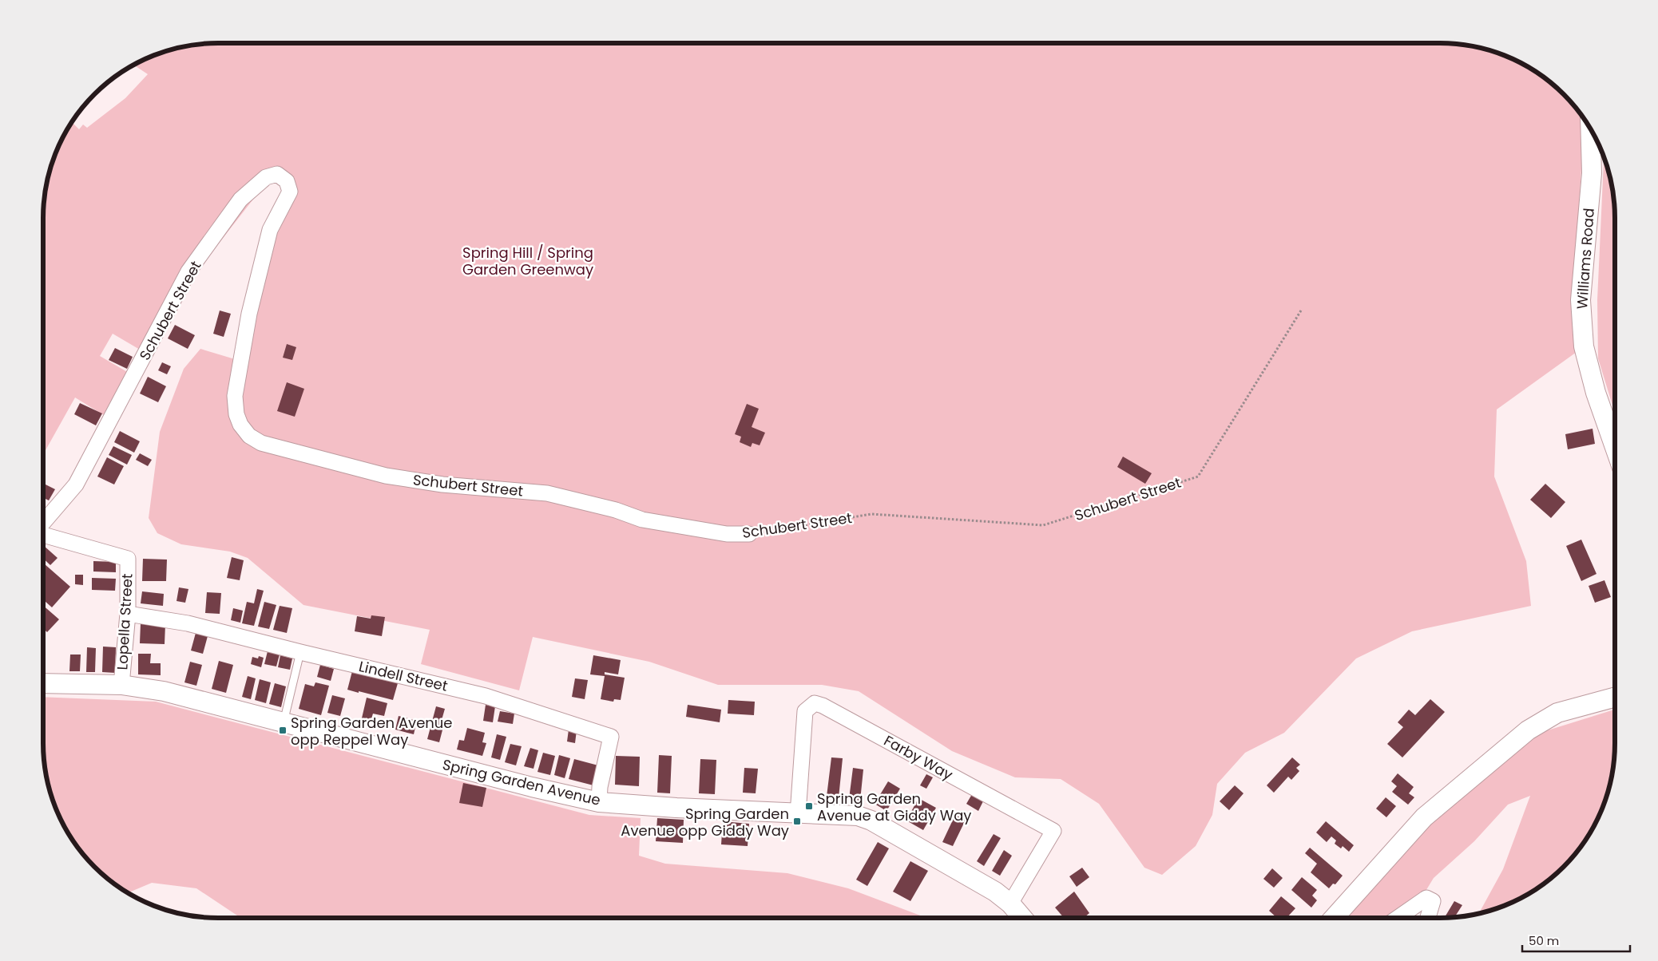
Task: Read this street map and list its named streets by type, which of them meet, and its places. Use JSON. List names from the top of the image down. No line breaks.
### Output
{"streets":{"street":["Williams Road","Schubert Street","Lopella Street","Lindell Street","Farby Way","Spring Garden Avenue"]},"crossings":[["Lopella Street","Lindell Street"],["Lopella Street","Spring Garden Avenue"],["Lindell Street","Spring Garden Avenue"],["Farby Way","Spring Garden Avenue"]],"parks":["Spring Hill / Spring Garden Greenway"],"places":{"transit":["Spring Garden Avenue opp Reppel Way","Spring Garden Avenue at Giddy Way","Spring Garden Avenue opp Giddy Way"]},"scale_bar":"50 m"}
